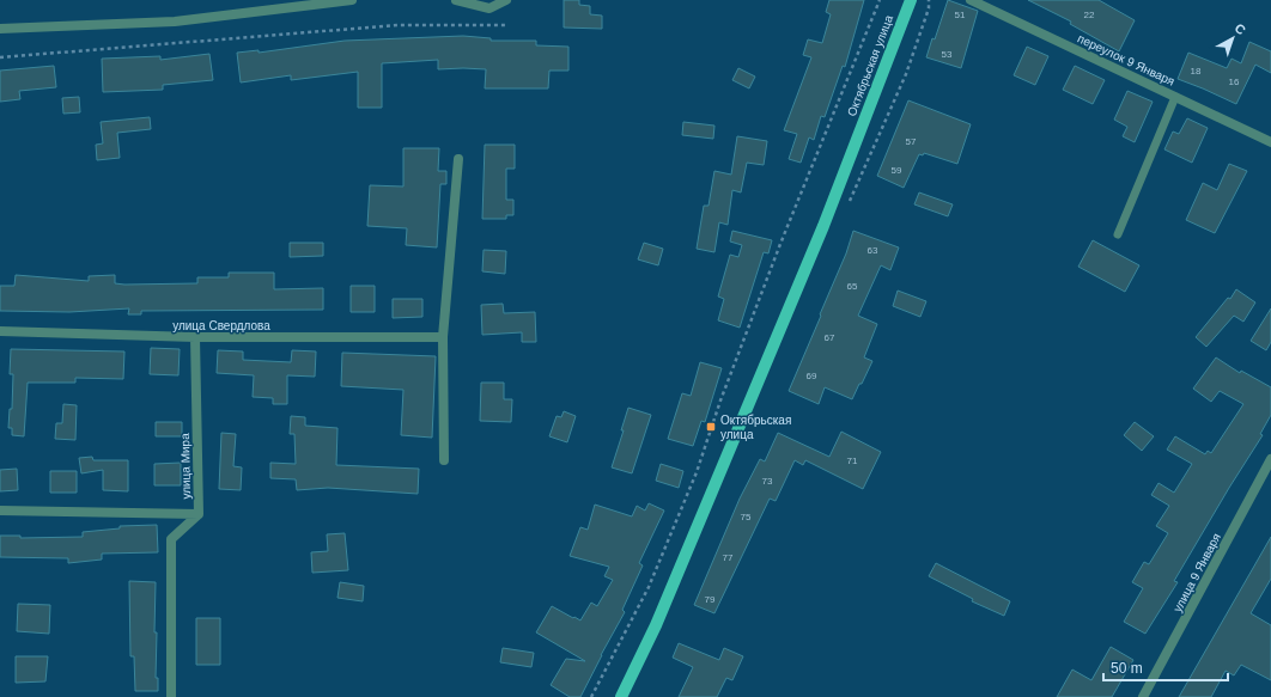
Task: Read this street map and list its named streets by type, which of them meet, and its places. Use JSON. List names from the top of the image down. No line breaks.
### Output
{"streets":{"main road":["Октябрьская улица"],"street":["переулок 9 Января","улица Свердлова","улица Мира","улица 9 Января"]},"crossings":[["улица Свердлова","улица Мира"]],"places":{"transit":["Октябрьская улица"]},"house_numbers":["51","22","53","18","16","57","59","63","65","67","69","71","73","75","77","79"],"scale_bar":"50 m","north":"top right"}
